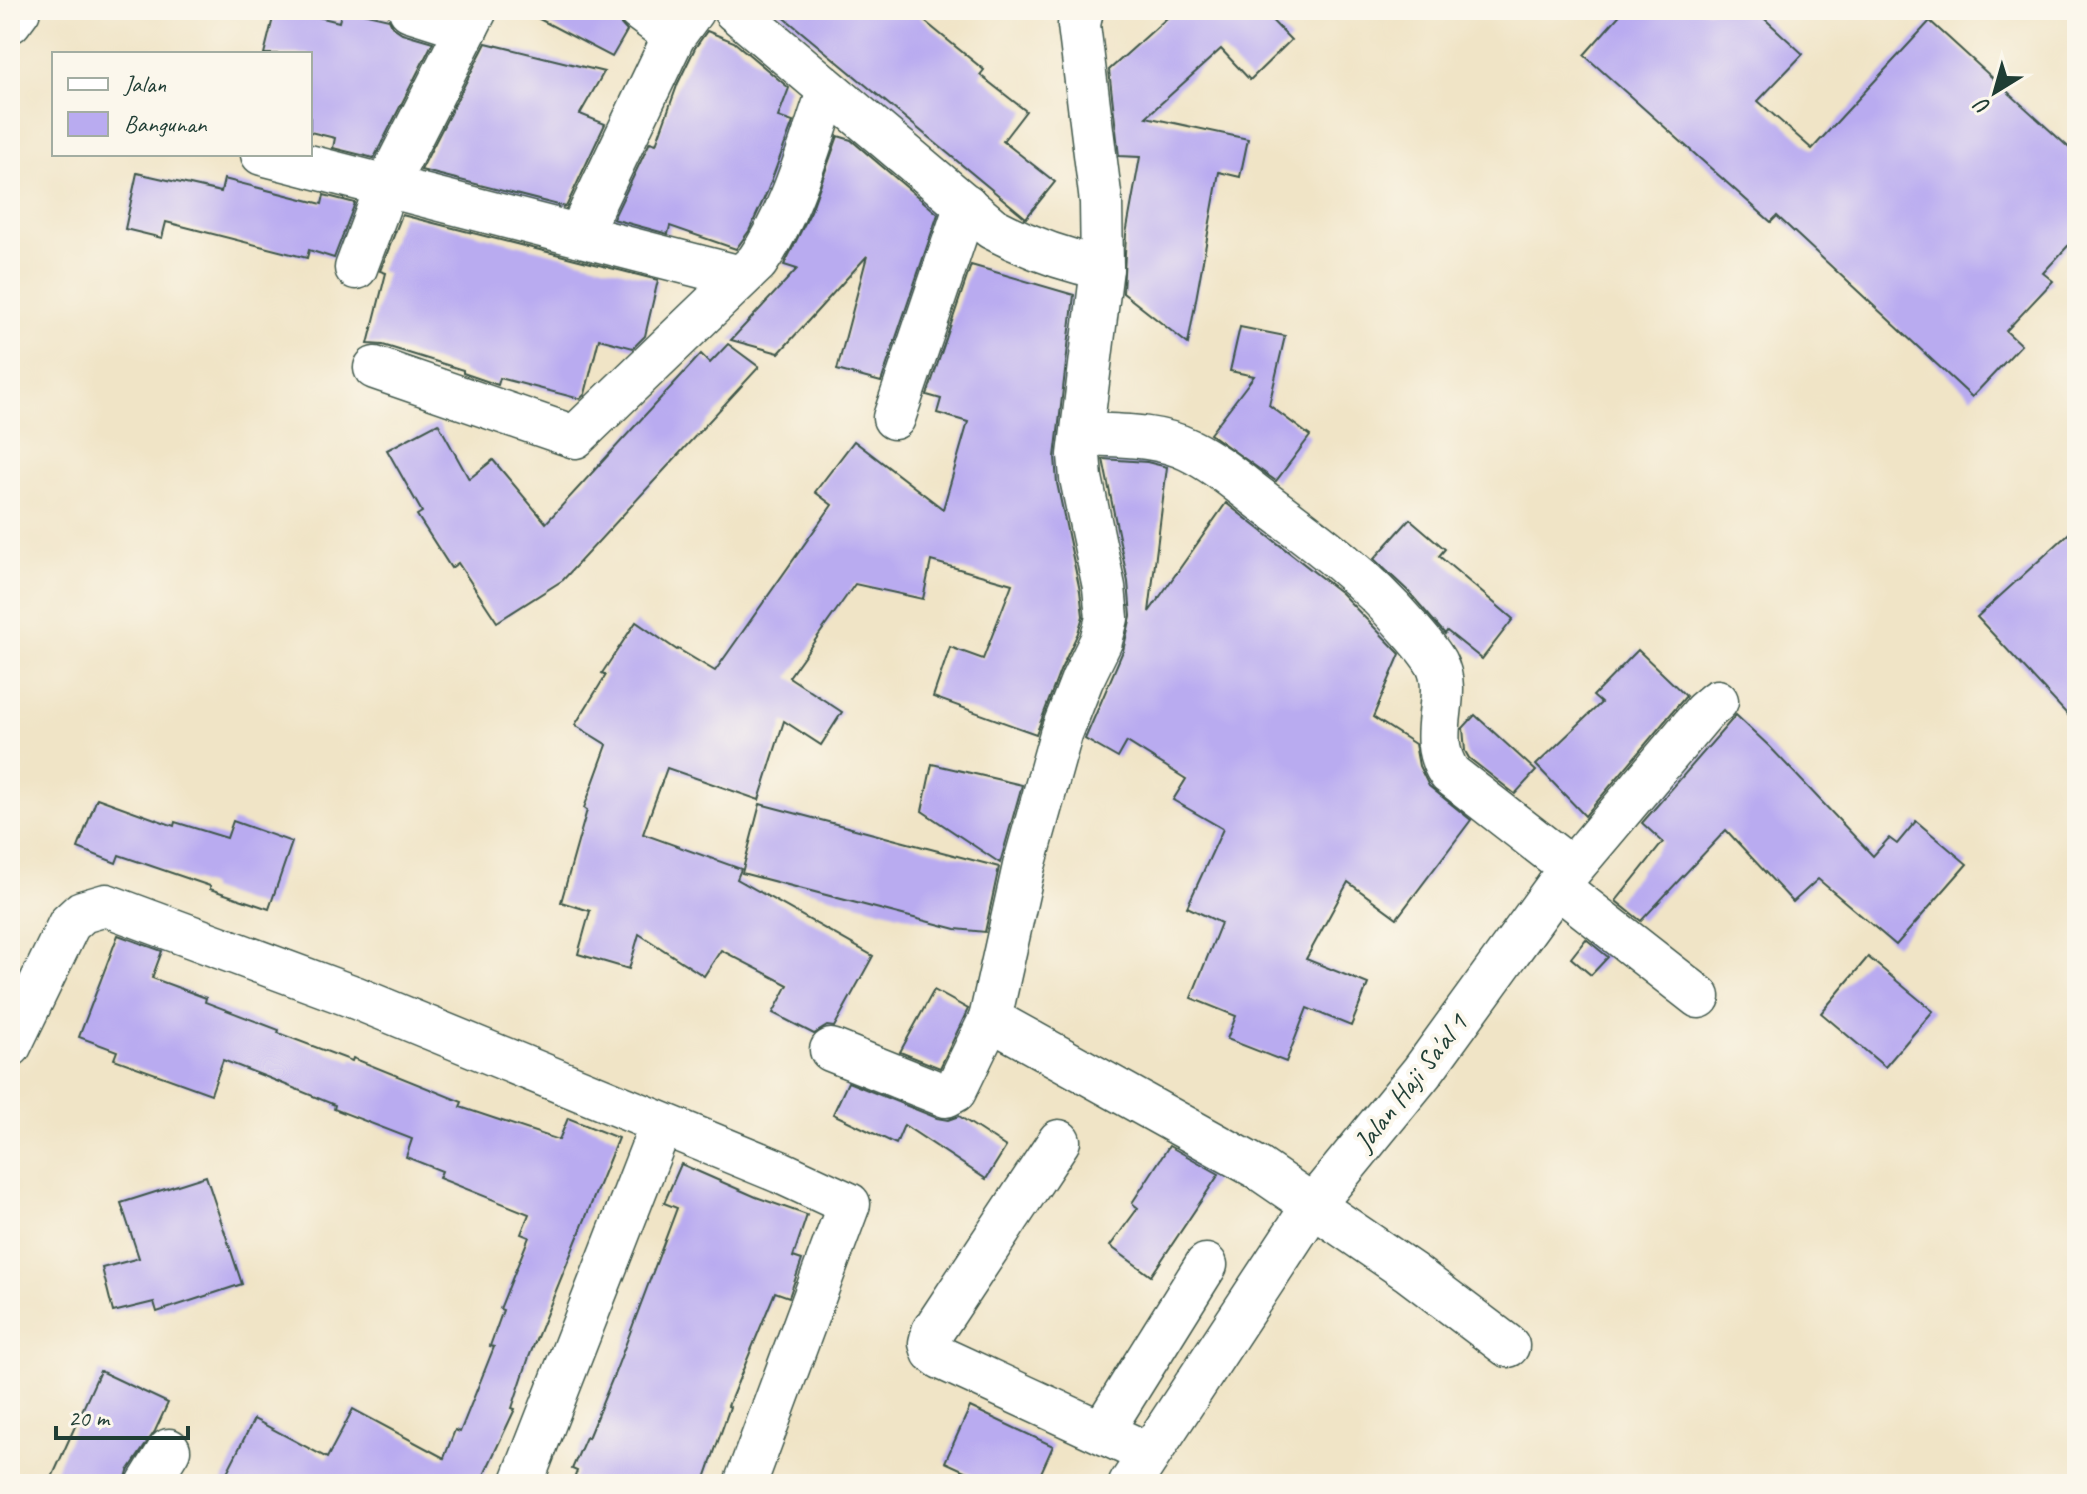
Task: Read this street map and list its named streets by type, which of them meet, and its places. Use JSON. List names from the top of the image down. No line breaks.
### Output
{"streets":{"street":["Jalan Haji Sa'al 1"]},"legend":["Jalan","Bangunan"],"scale_bar":"20 m","north":"bottom left"}
